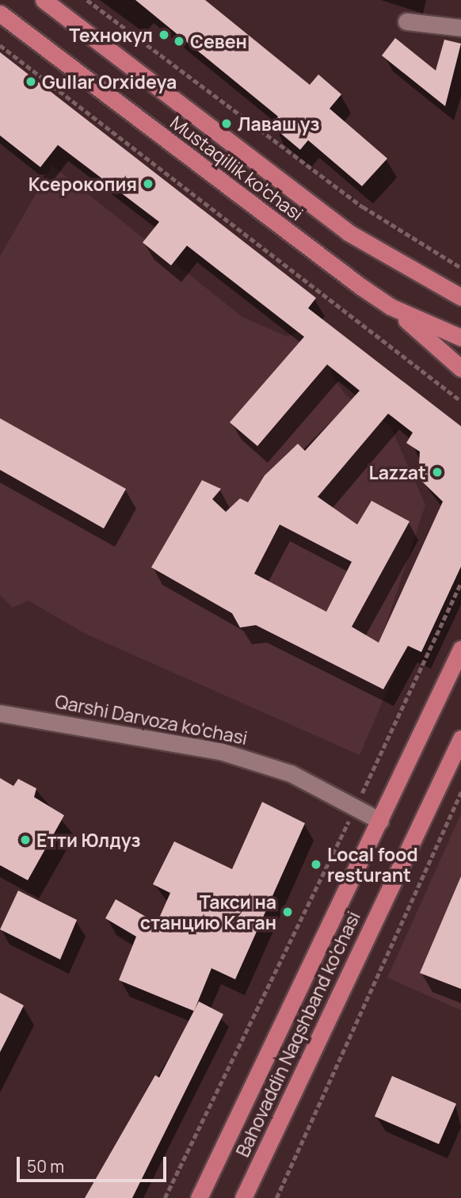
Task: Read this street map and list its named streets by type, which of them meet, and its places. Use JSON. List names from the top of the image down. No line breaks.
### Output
{"streets":{"main road":["Mustaqillik ko'chasi","Bahovaddin Naqshband ko'chasi"],"lane":["Qarshi Darvoza ko'chasi"]},"crossings":[["Qarshi Darvoza ko'chasi","Bahovaddin Naqshband ko'chasi"]],"places":["Технокул","Севен","Gullar Orxideya","Лаваш уз","Ксерокопия","Lazzat","Етти Юлдуз","Local food resturant","Такси на станцию Каган"],"scale_bar":"50 m"}
